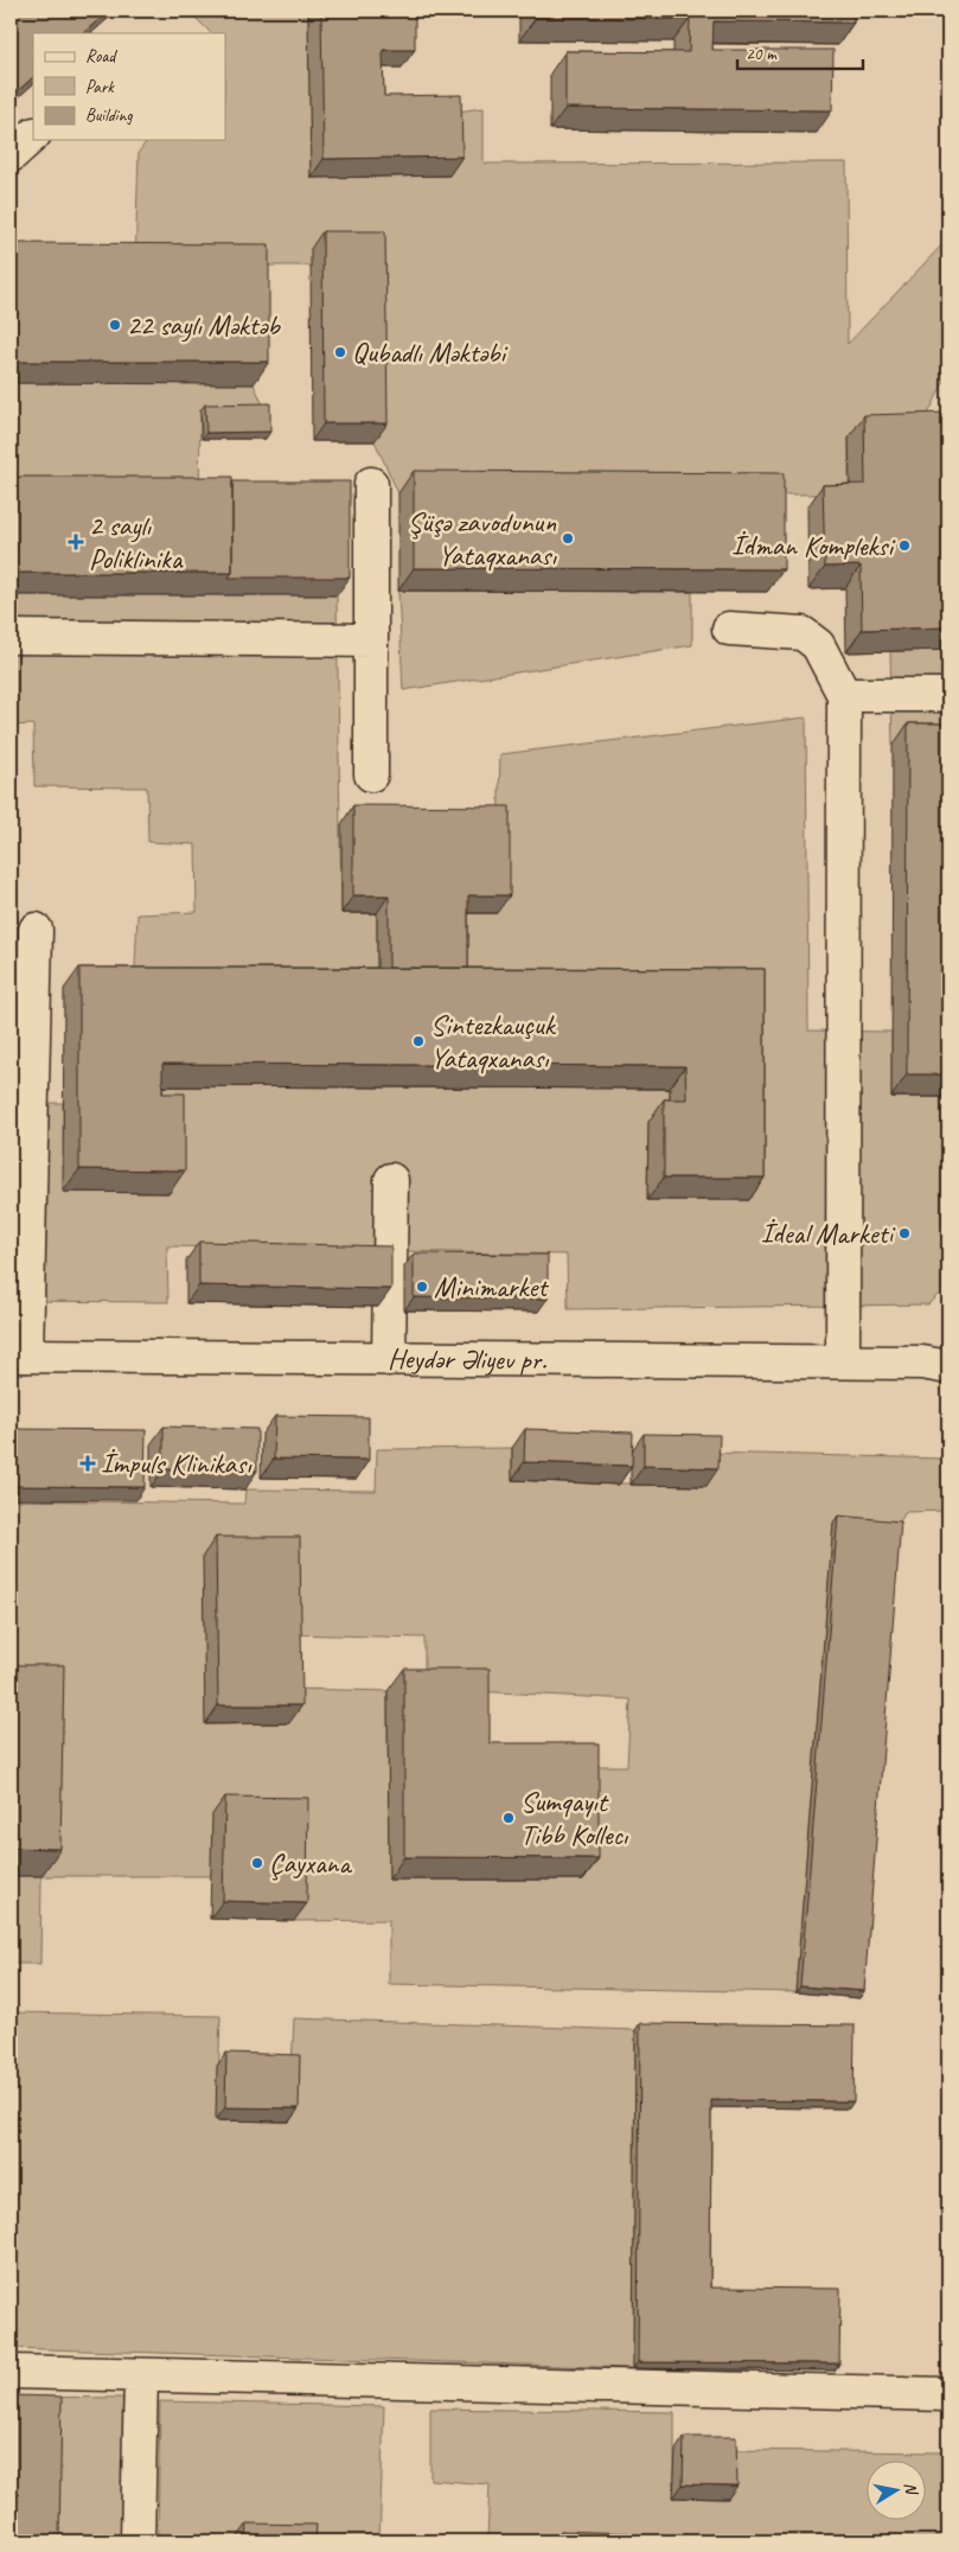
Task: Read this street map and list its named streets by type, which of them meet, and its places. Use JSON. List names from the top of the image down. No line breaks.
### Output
{"streets":{"main road":["Heydər Əliyev pr."]},"places":{"other":["22 saylı Məktəb","Qubadlı Məktəbi","Şüşə zavodunun Yataqxanası","İdman Kompleksi","Sintezkauçuk Yataqxanası","İdeal Marketi","Minimarket","Sumqayıt Tibb Kollecı","Çayxana"],"health":["2 saylı Poliklinika","İmpuls Klinikası"]},"legend":["Road","Park","Building"],"scale_bar":"20 m","north":"right"}
